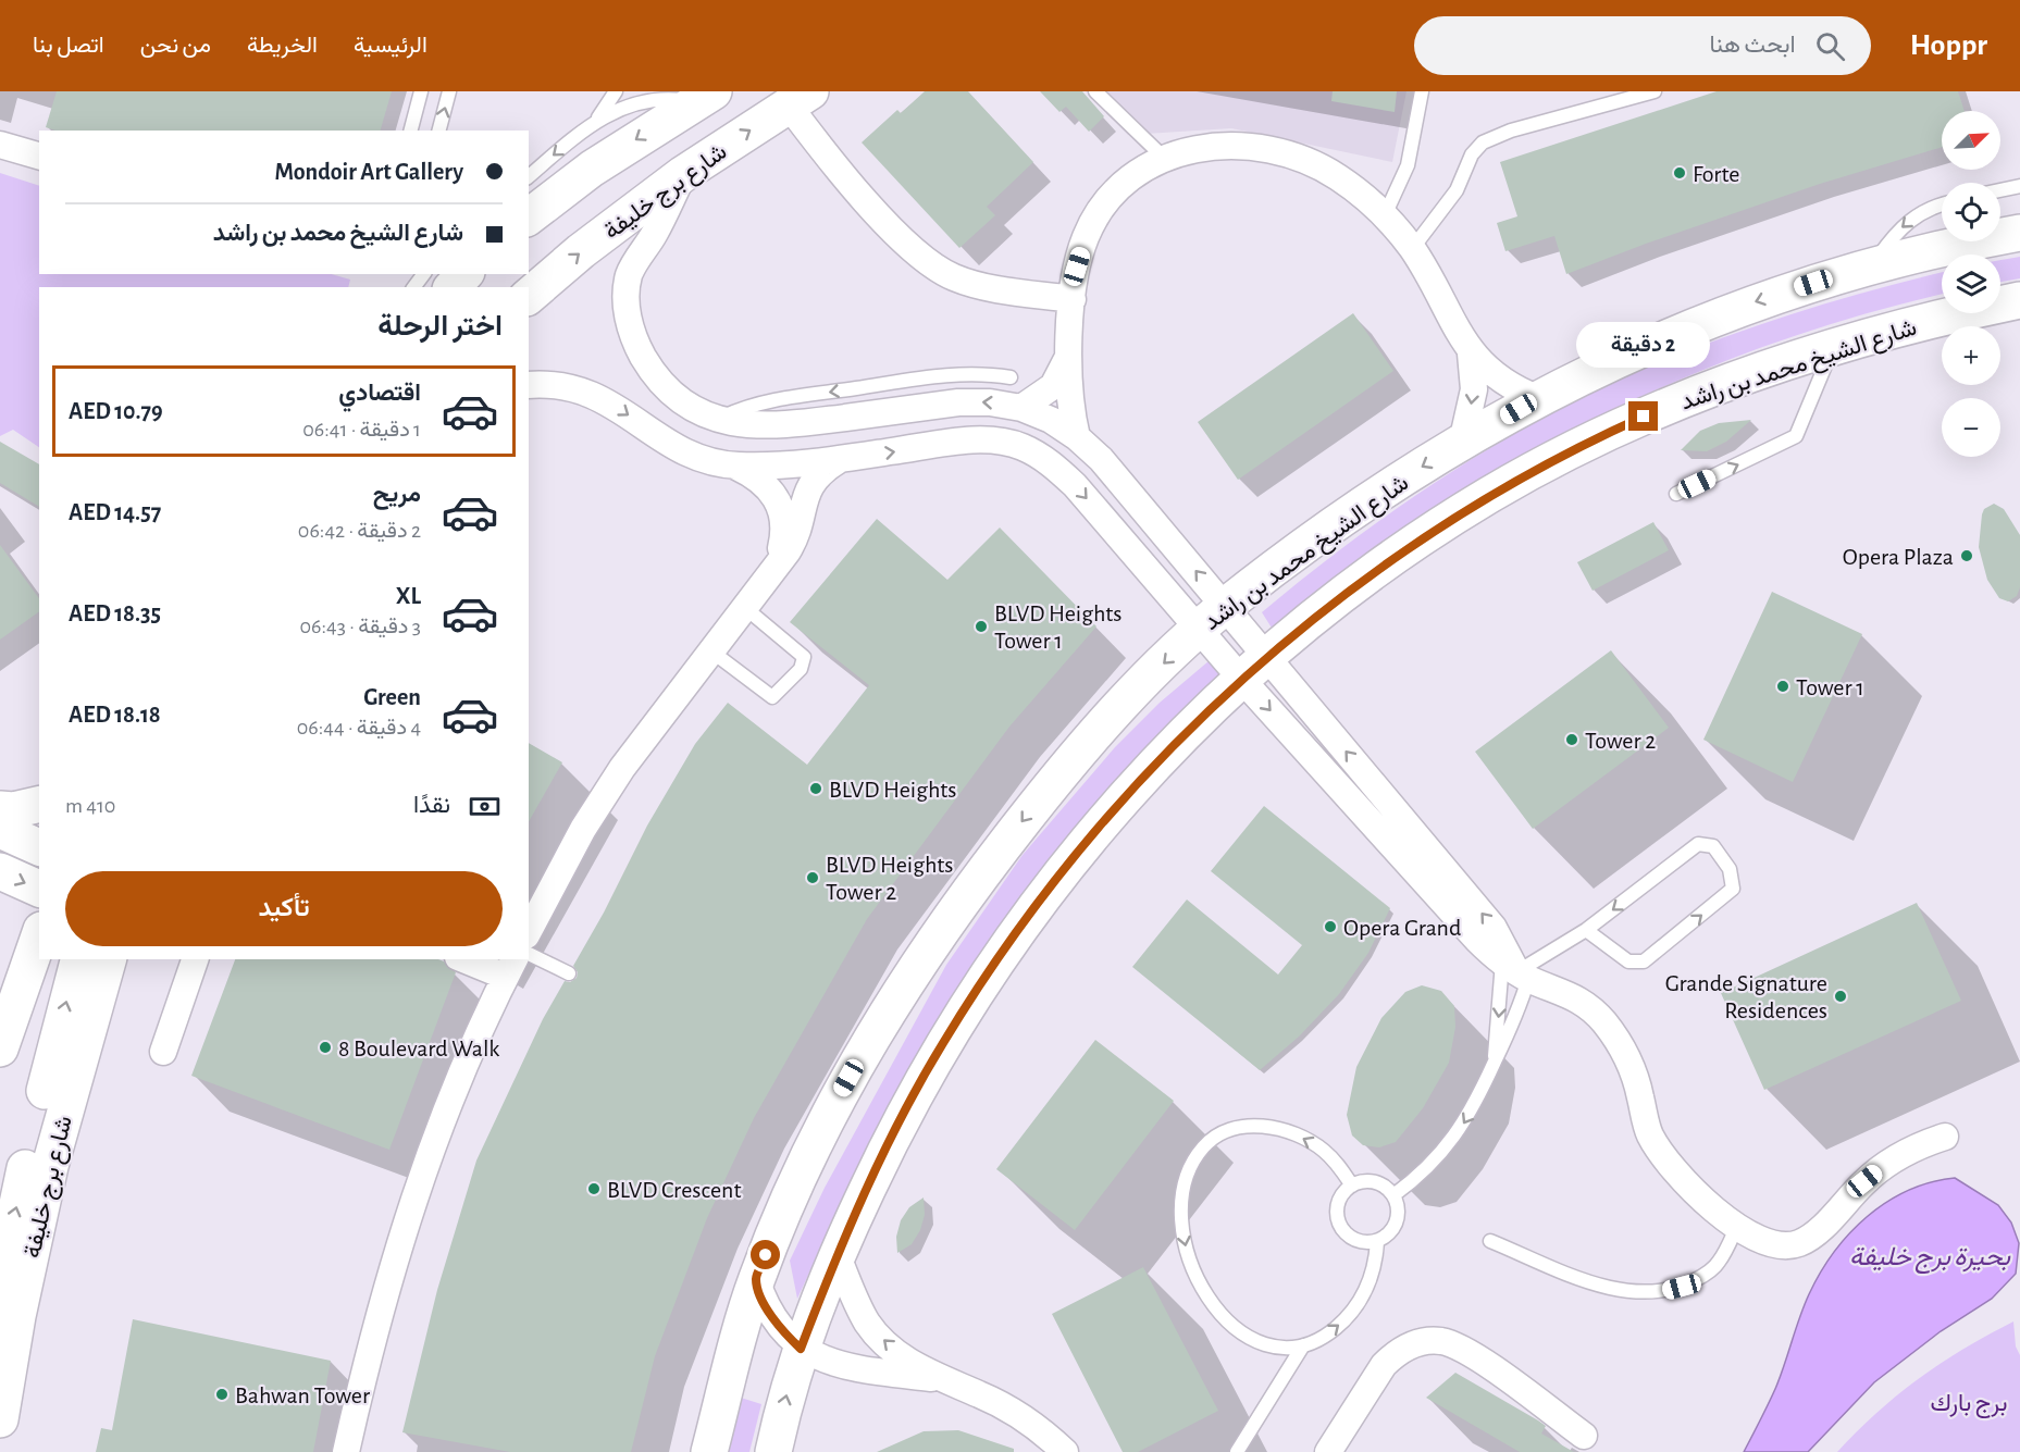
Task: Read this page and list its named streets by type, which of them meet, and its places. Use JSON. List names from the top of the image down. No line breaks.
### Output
{"streets":{"main road":["شارع برج خليفة","شارع الشيخ محمد بن راشد"]},"water":["بحيرة برج خليفة"],"parks":["برج بارك"],"places":["Forte","Opera Plaza","BLVD Heights Tower 1","Tower 1","Tower 2","BLVD Heights","BLVD Heights Tower 2","Opera Grand","Grande Signature Residences","8 Boulevard Walk","BLVD Crescent","Bahwan Tower"],"north":"top right","page":{"header":"Hoppr","search":"ابحث هنا","nav":["الرئيسية","الخريطة","من نحن","اتصل بنا"],"map_buttons":["+","−"],"banner":["Mondoir Art Gallery","شارع الشيخ محمد بن راشد"],"heading":"اختر الرحلة","bubble":"2 دقيقة","list":[{"name":"اقتصادي","note":"1 دقيقة · 06:41","value":"AED 10.79"},{"name":"مريح","note":"2 دقيقة · 06:42","value":"AED 14.57"},{"name":"XL","note":"3 دقيقة · 06:43","value":"AED 18.35"},{"name":"Green","note":"4 دقيقة · 06:44","value":"AED 18.18"}],"pay":["نقدًا","410 m"],"buttons":"تأكيد"}}
